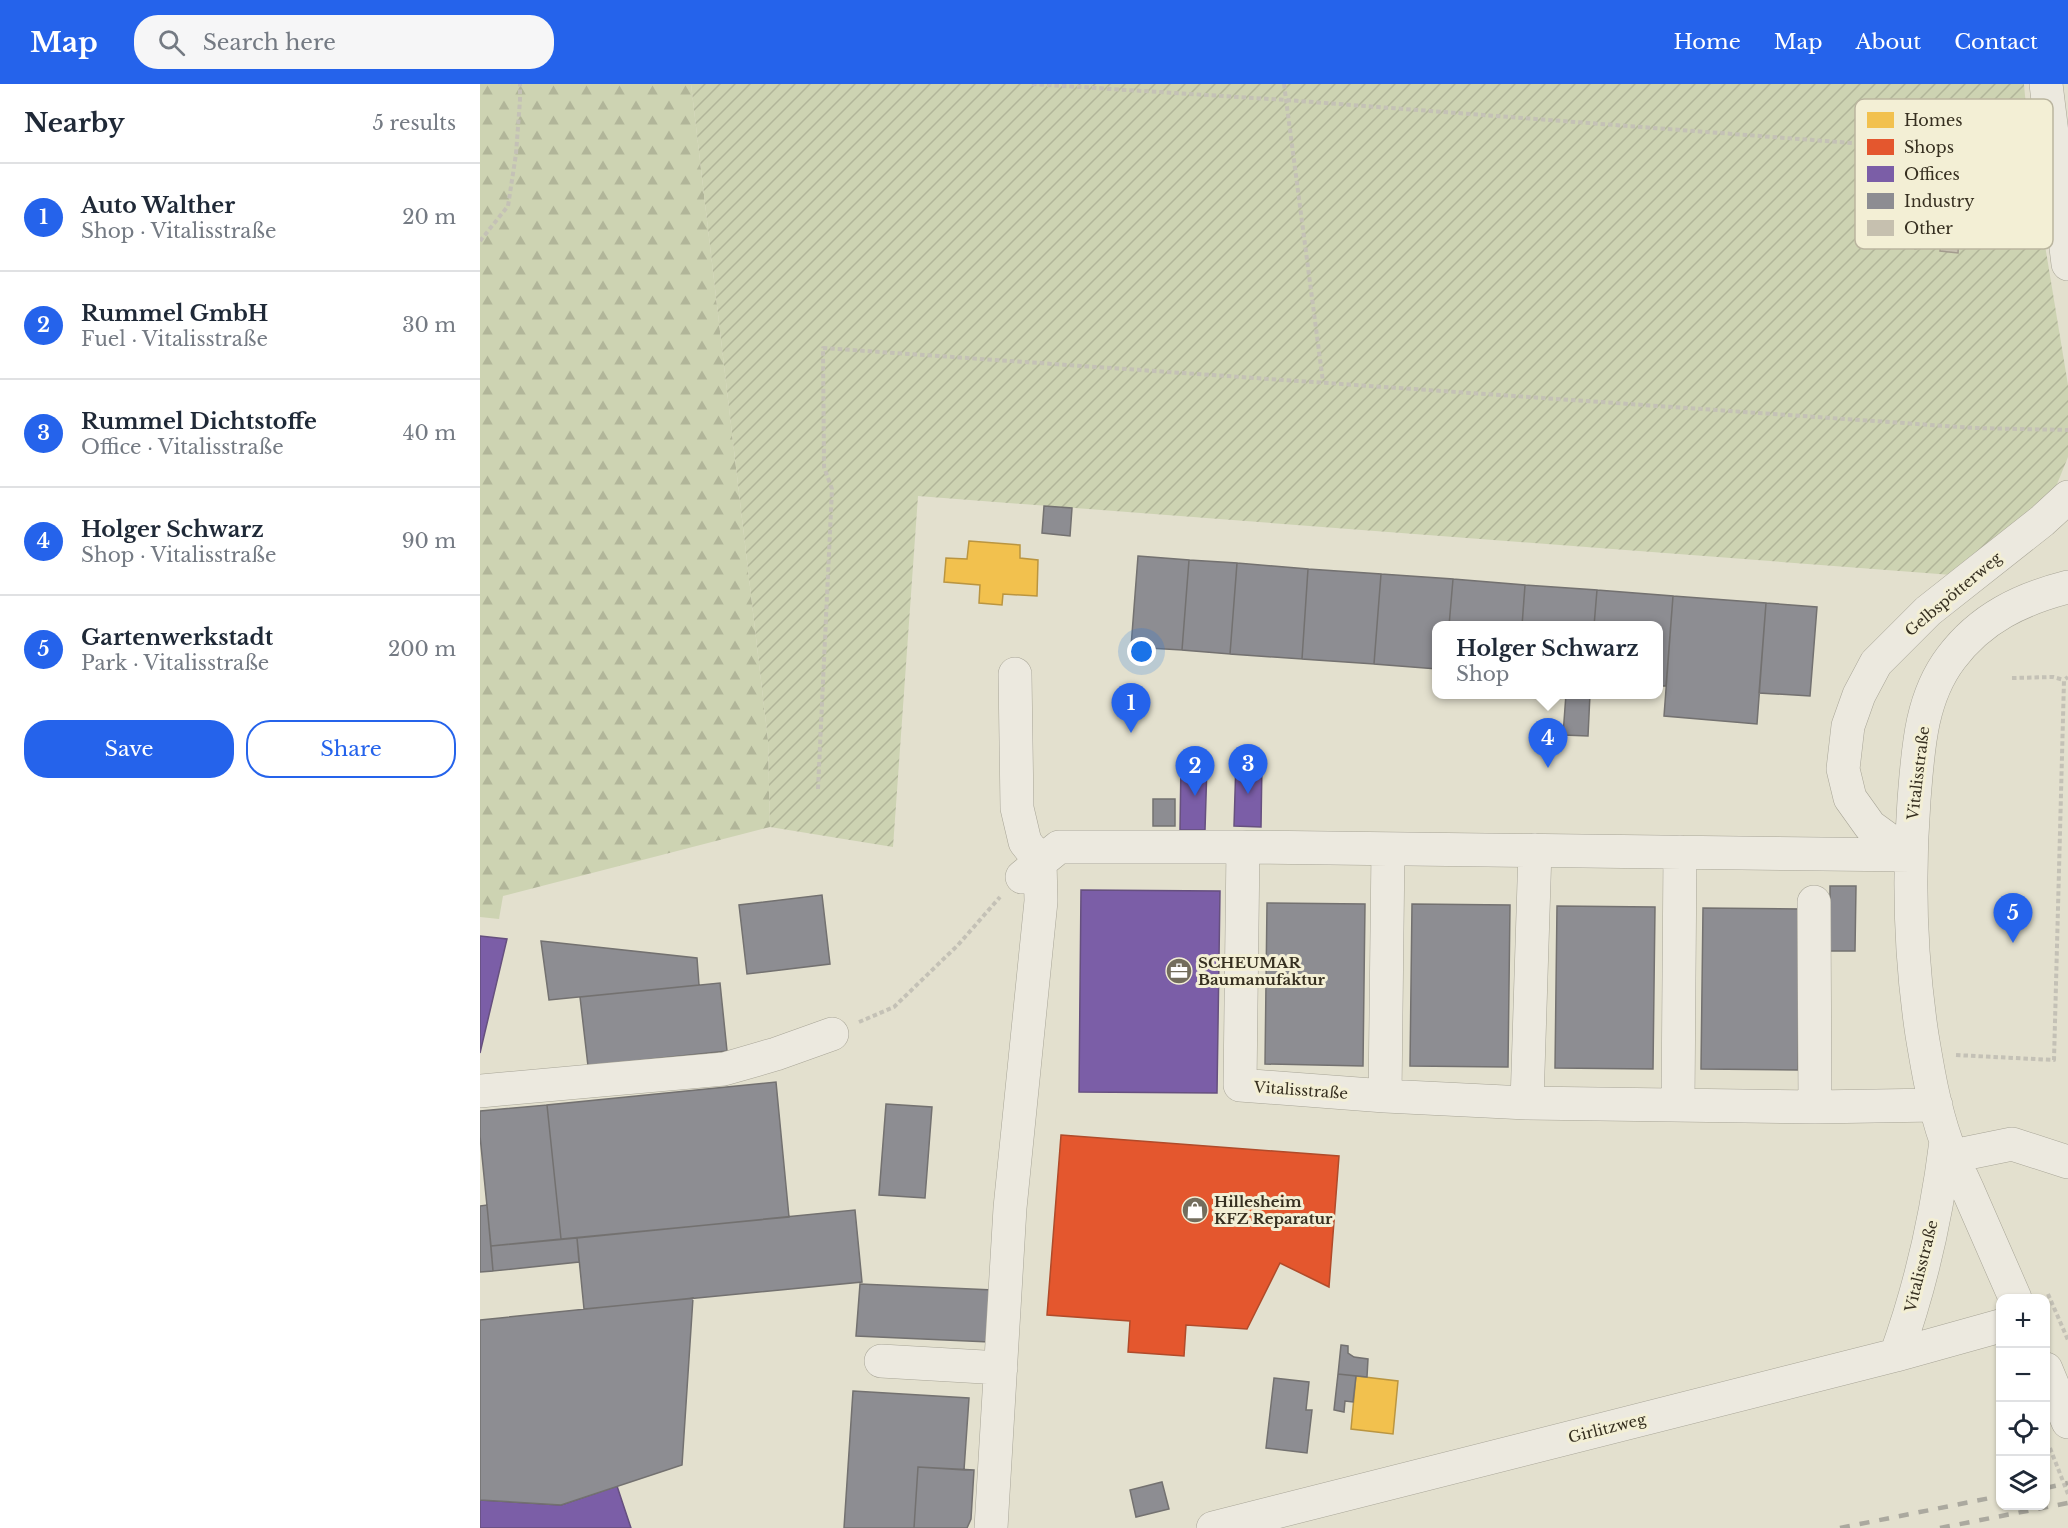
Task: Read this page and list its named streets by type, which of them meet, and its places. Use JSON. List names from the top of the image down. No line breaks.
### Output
{"streets":{"street":["Gelbspötterweg","Vitalisstraße","Girlitzweg"]},"crossings":[["Gelbspötterweg","Vitalisstraße"],["Vitalisstraße","Girlitzweg"]],"places":{"office":["SCHEUMAR Baumanufaktur"],"shop":["Hillesheim KFZ Reparatur"]},"legend":["Homes","Shops","Offices","Industry","Other"],"page":{"header":"Map","search":"Search here","nav":["Home","Map","About","Contact"],"heading":["Nearby","5 results"],"list":[{"mark":"1","name":"Auto Walther","note":"Shop · Vitalisstraße","value":"20 m"},{"mark":"2","name":"Rummel GmbH","note":"Fuel · Vitalisstraße","value":"30 m"},{"mark":"3","name":"Rummel Dichtstoffe","note":"Office · Vitalisstraße","value":"40 m"},{"mark":"4","name":"Holger Schwarz","note":"Shop · Vitalisstraße","value":"90 m"},{"mark":"5","name":"Gartenwerkstadt","note":"Park · Vitalisstraße","value":"200 m"}],"popup":["Holger Schwarz","Shop"],"pins":["1","4","3","2","5"],"buttons":["Save","Share"],"map_buttons":["+","−"]}}
